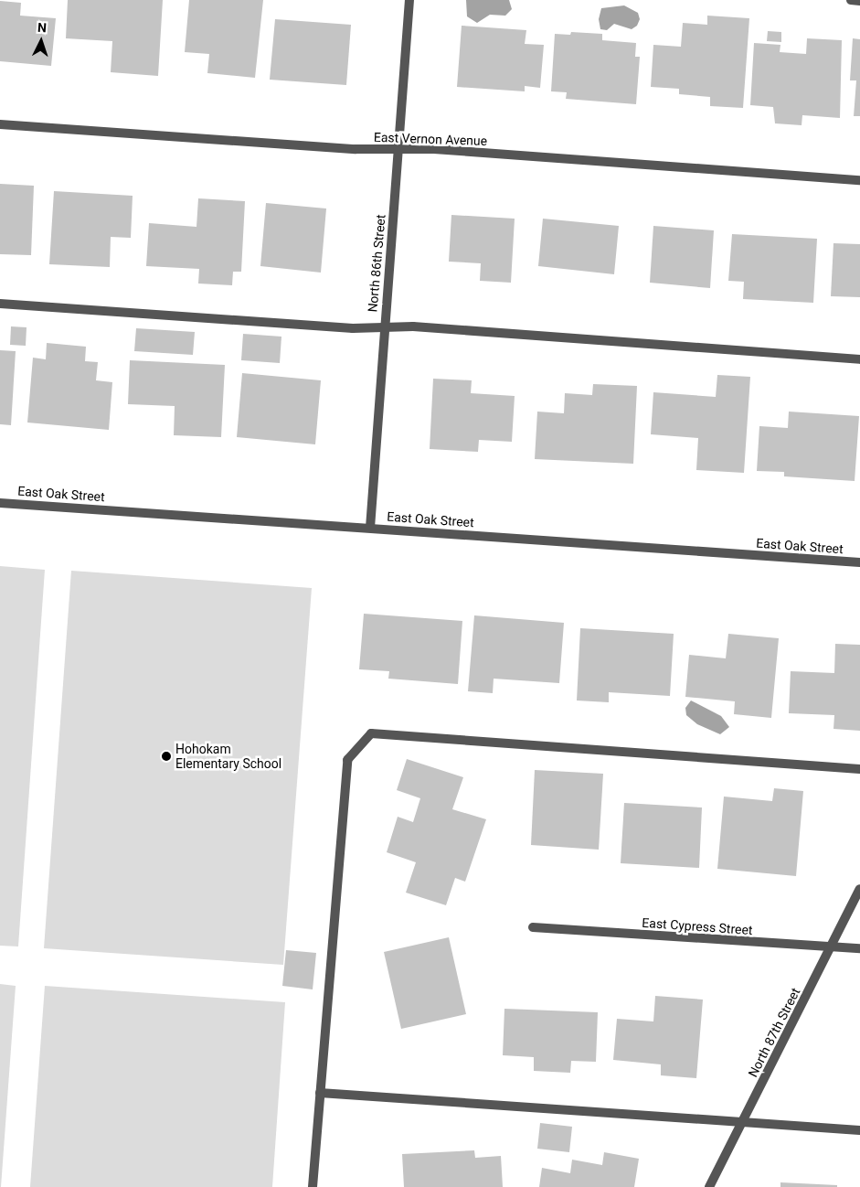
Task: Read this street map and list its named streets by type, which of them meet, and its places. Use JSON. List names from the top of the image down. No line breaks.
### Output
{"streets":{"street":["East Vernon Avenue","North 86th Street","East Oak Street","East Cypress Street","North 87th Street"]},"crossings":[["East Vernon Avenue","North 86th Street"],["North 86th Street","East Oak Street"],["East Cypress Street","North 87th Street"]],"places":["Hohokam Elementary School"],"north":"top"}
